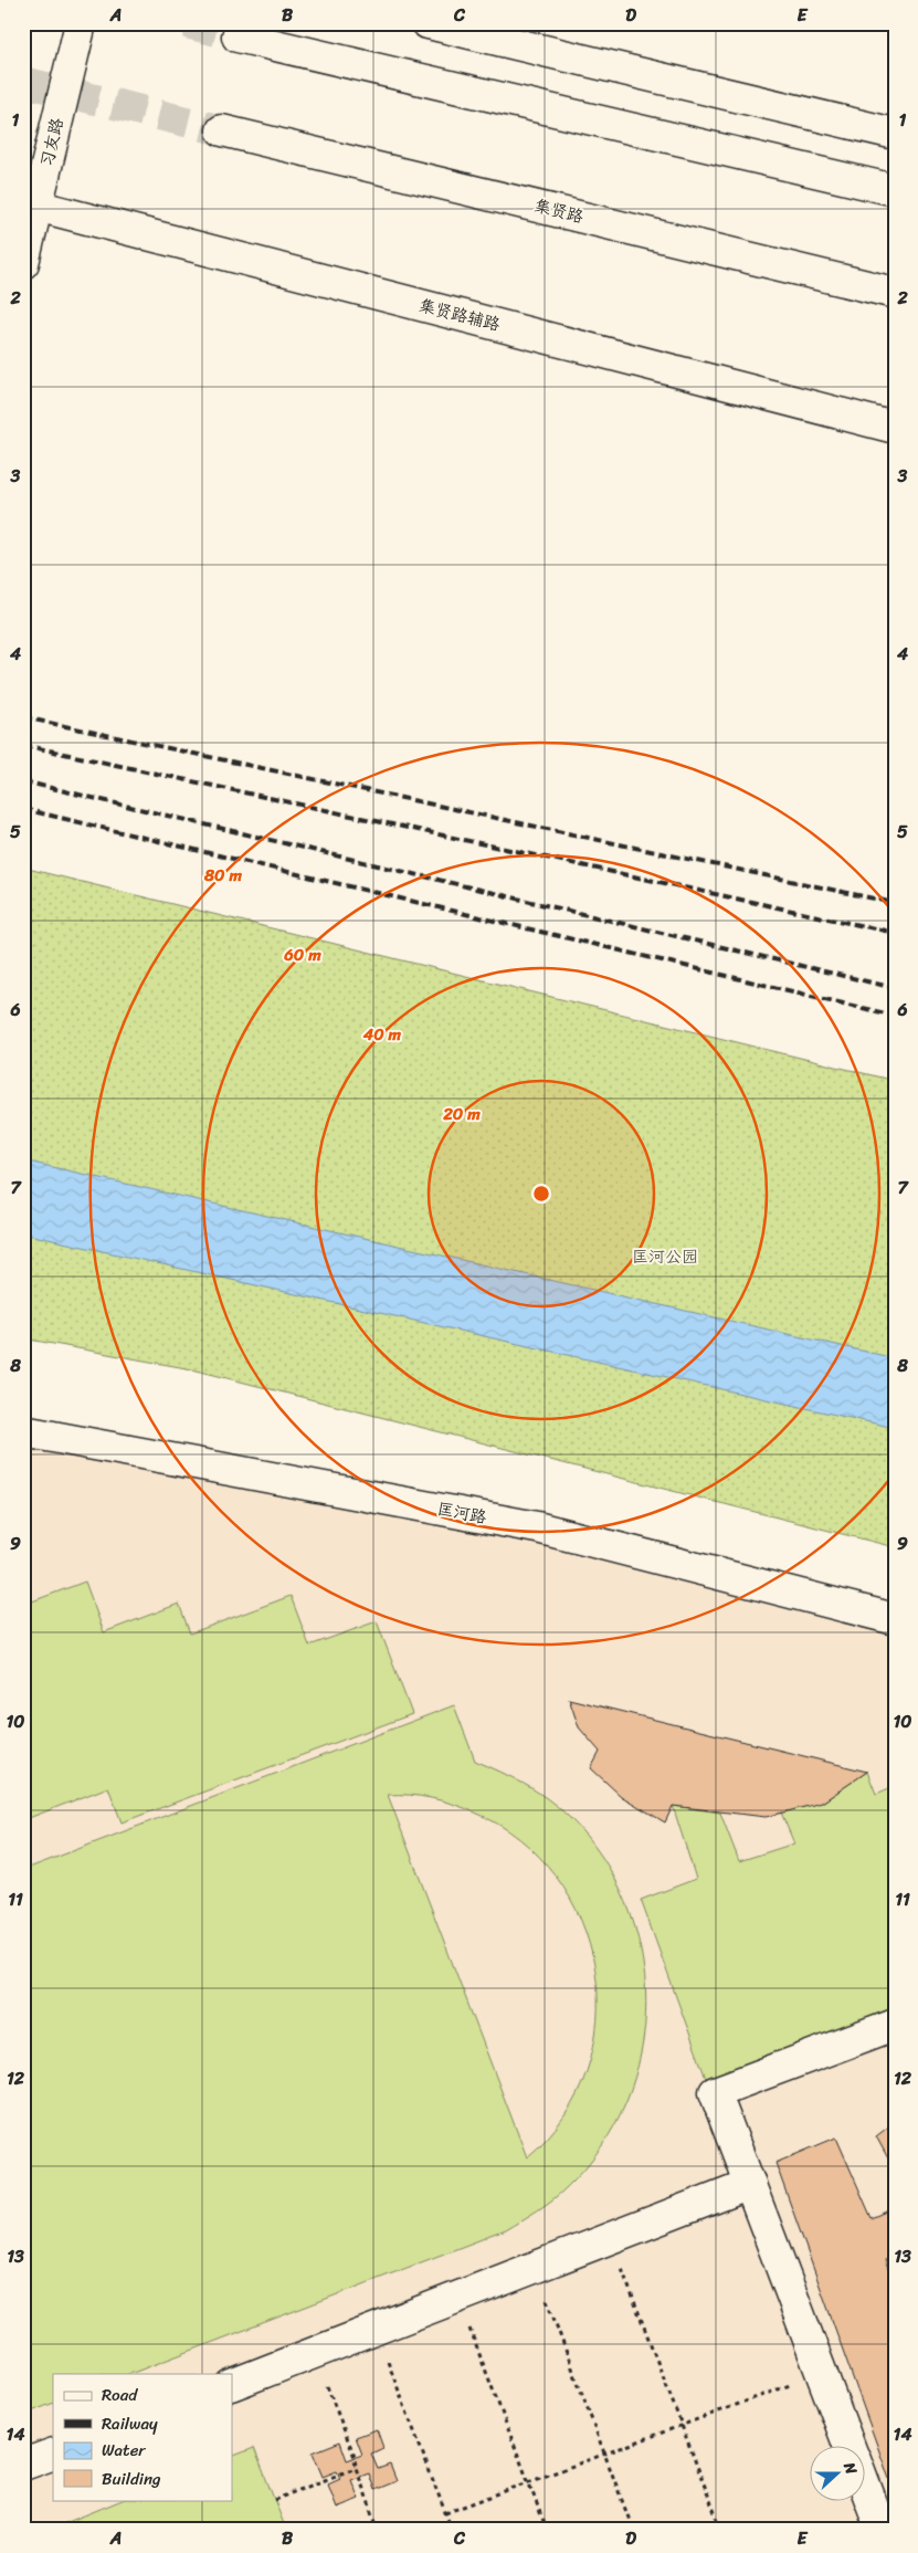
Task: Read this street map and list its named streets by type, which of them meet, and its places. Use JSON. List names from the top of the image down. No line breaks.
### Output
{"streets":{"main road":["习友路","集贤路","集贤路辅路","匡河路"]},"crossings":[["习友路","集贤路辅路"]],"parks":["匡河公园"],"legend":["Road","Railway","Water","Building"],"north":"right","grid":{"columns":["A","B","C","D","E"],"rows":["1","2","3","4","5","6","7","8","9","10","11","12","13","14"]},"rings":["80 m","60 m","40 m","20 m"]}
